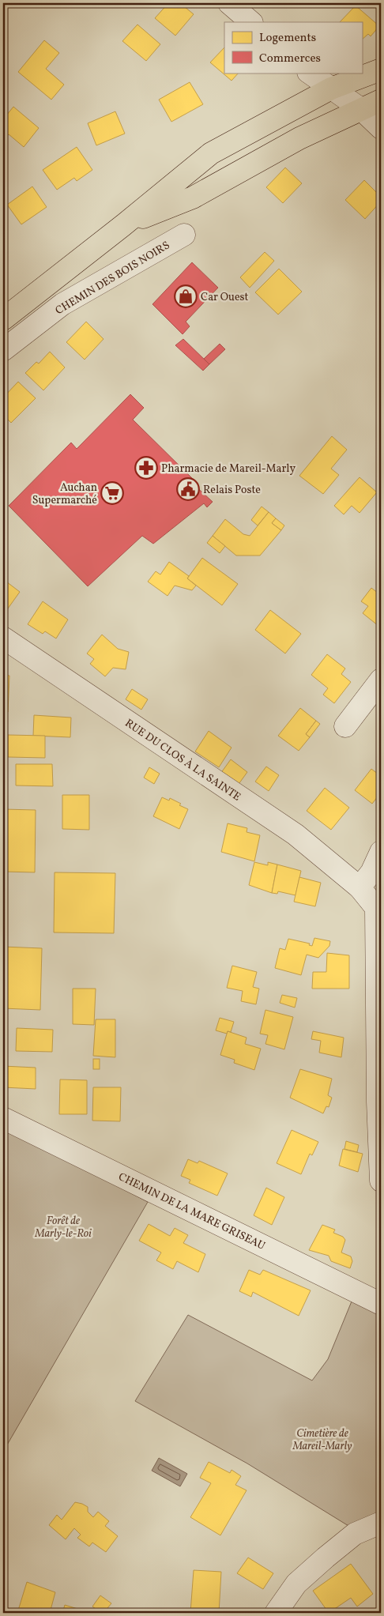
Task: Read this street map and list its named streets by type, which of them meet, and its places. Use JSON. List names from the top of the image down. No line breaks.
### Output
{"streets":{"street":["CHEMIN DES BOIS NOIRS","RUE DU CLOS À LA SAINTE","CHEMIN DE LA MARE GRISEAU"]},"parks":["Forêt de Marly-le-Roi","Cimetière de Mareil-Marly"],"places":{"shop":["Car Ouest"],"pharmacy":["Pharmacie de Mareil-Marly"],"public building":["Relais Poste"],"supermarket":["Auchan Supermarché"]},"legend":["Logements","Commerces"]}
